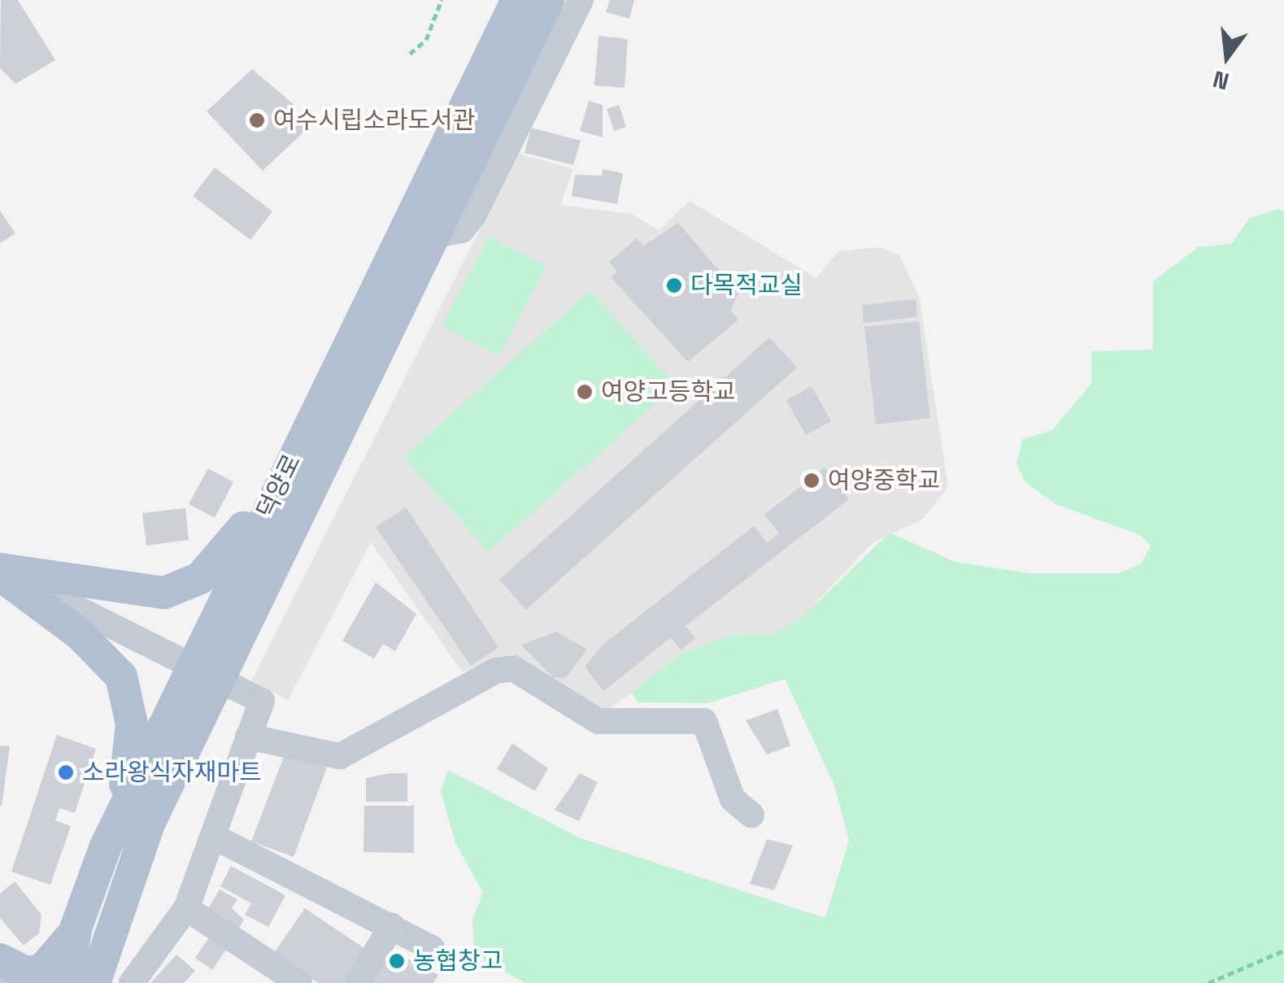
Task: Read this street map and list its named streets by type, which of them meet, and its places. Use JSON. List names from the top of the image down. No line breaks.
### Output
{"streets":{"main road":["덕양로"]},"places":["여수시립소라도서관","다목적교실","여양고등학교","여양중학교","소라왕식자재마트","농협창고"],"north":"bottom"}
